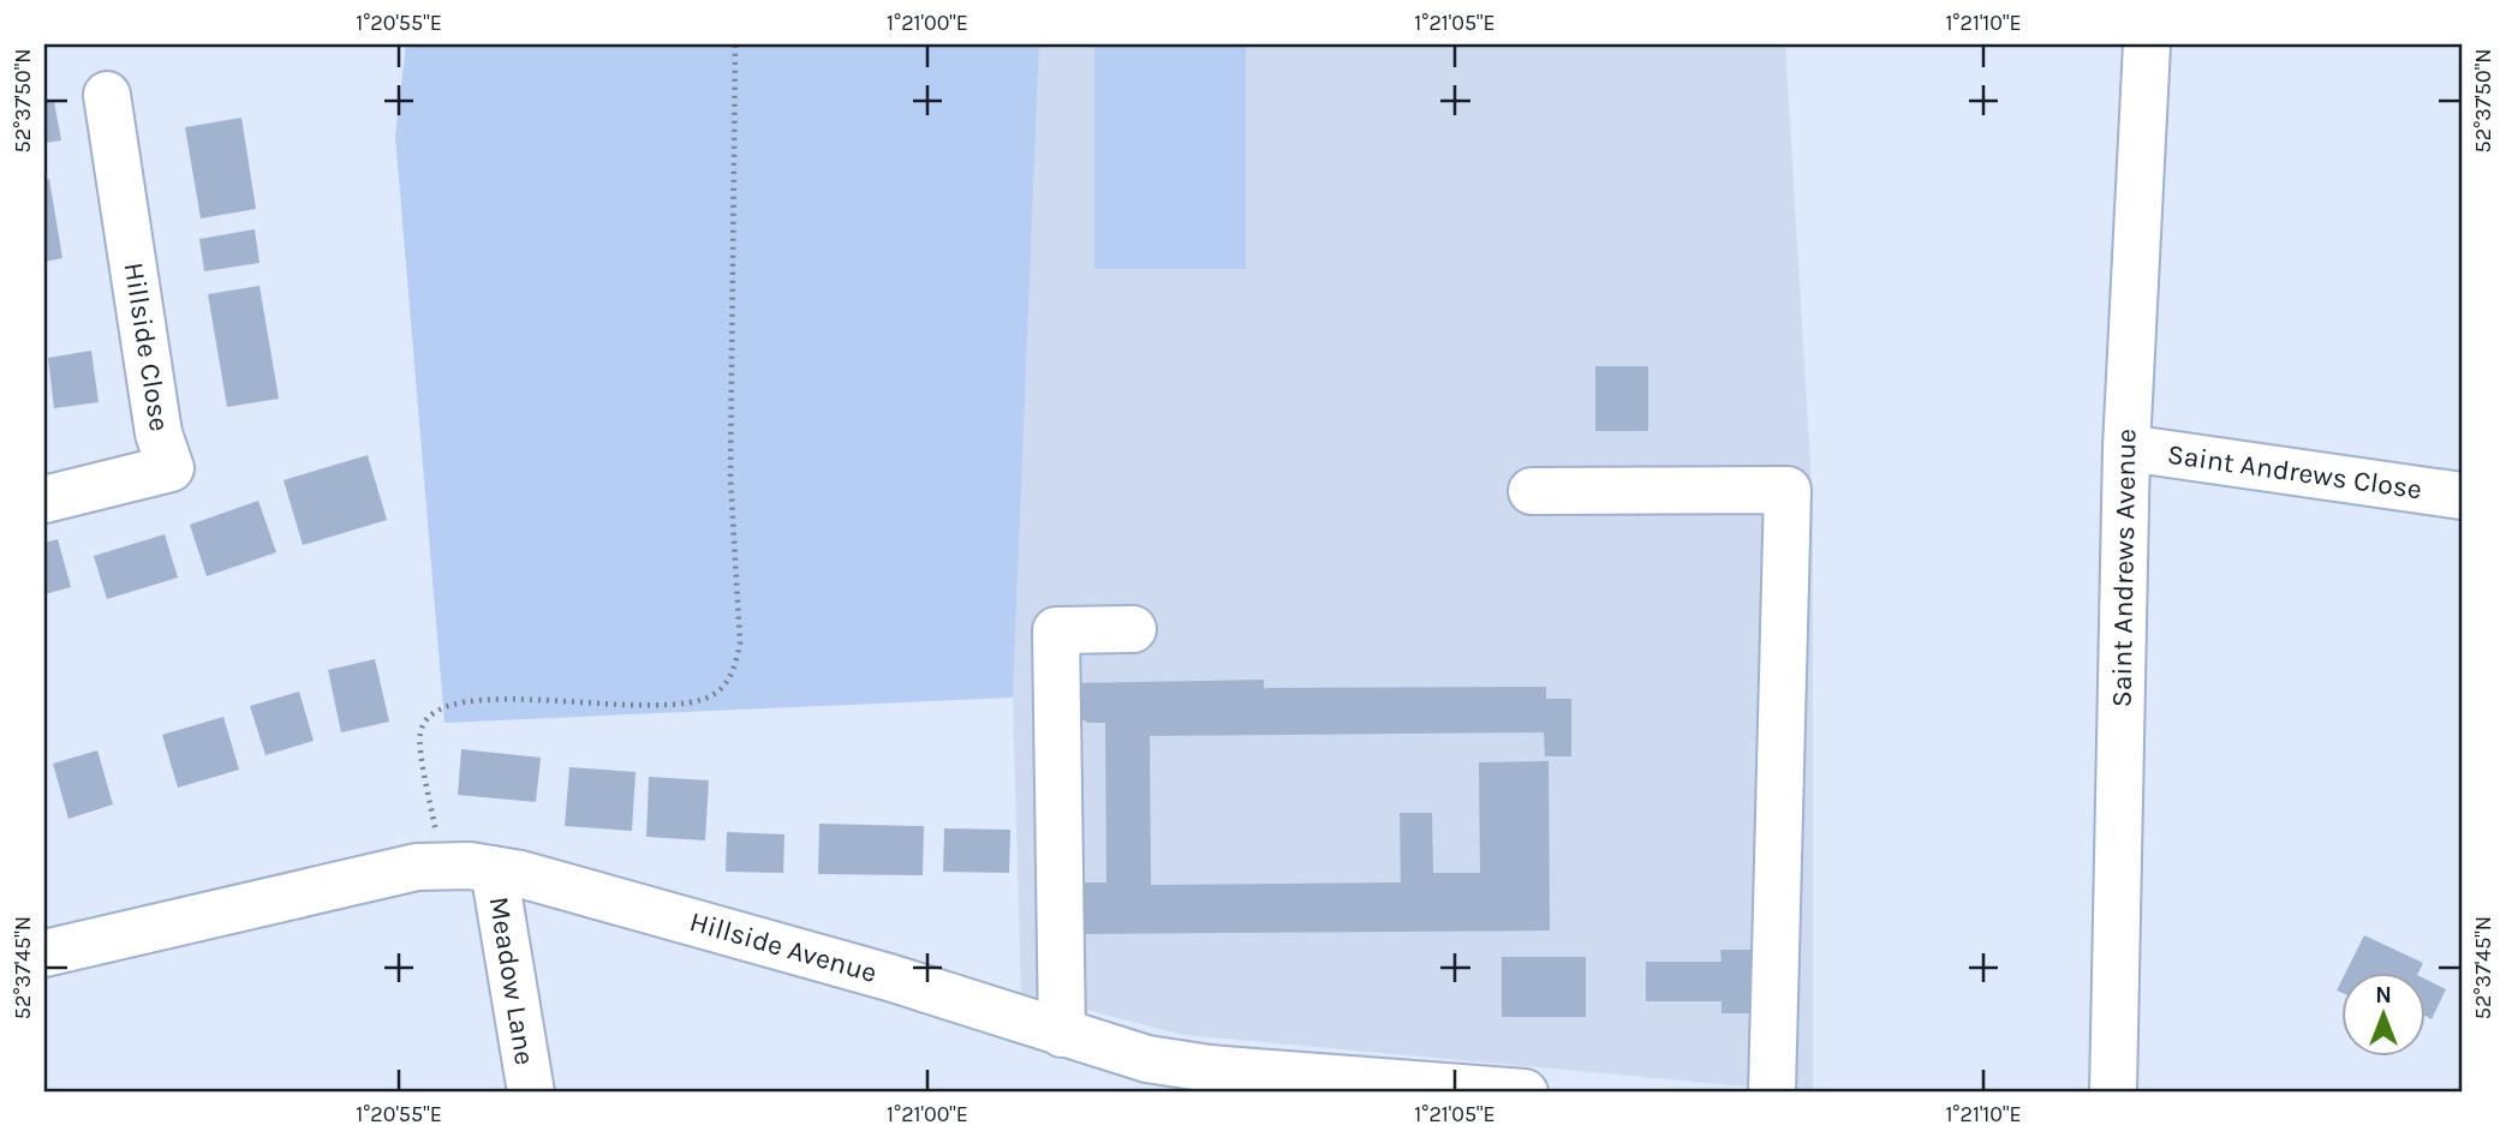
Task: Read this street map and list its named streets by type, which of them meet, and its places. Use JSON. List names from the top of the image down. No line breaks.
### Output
{"streets":{"street":["Hillside Close","Saint Andrews Close","Saint Andrews Avenue","Hillside Avenue","Meadow Lane"]},"crossings":[["Saint Andrews Close","Saint Andrews Avenue"],["Hillside Avenue","Meadow Lane"]],"north":"top","coordinates":["1°20'55\"E","1°21'00\"E","1°21'05\"E","1°21'10\"E","52°37'50\"N","52°37'45\"N"]}
